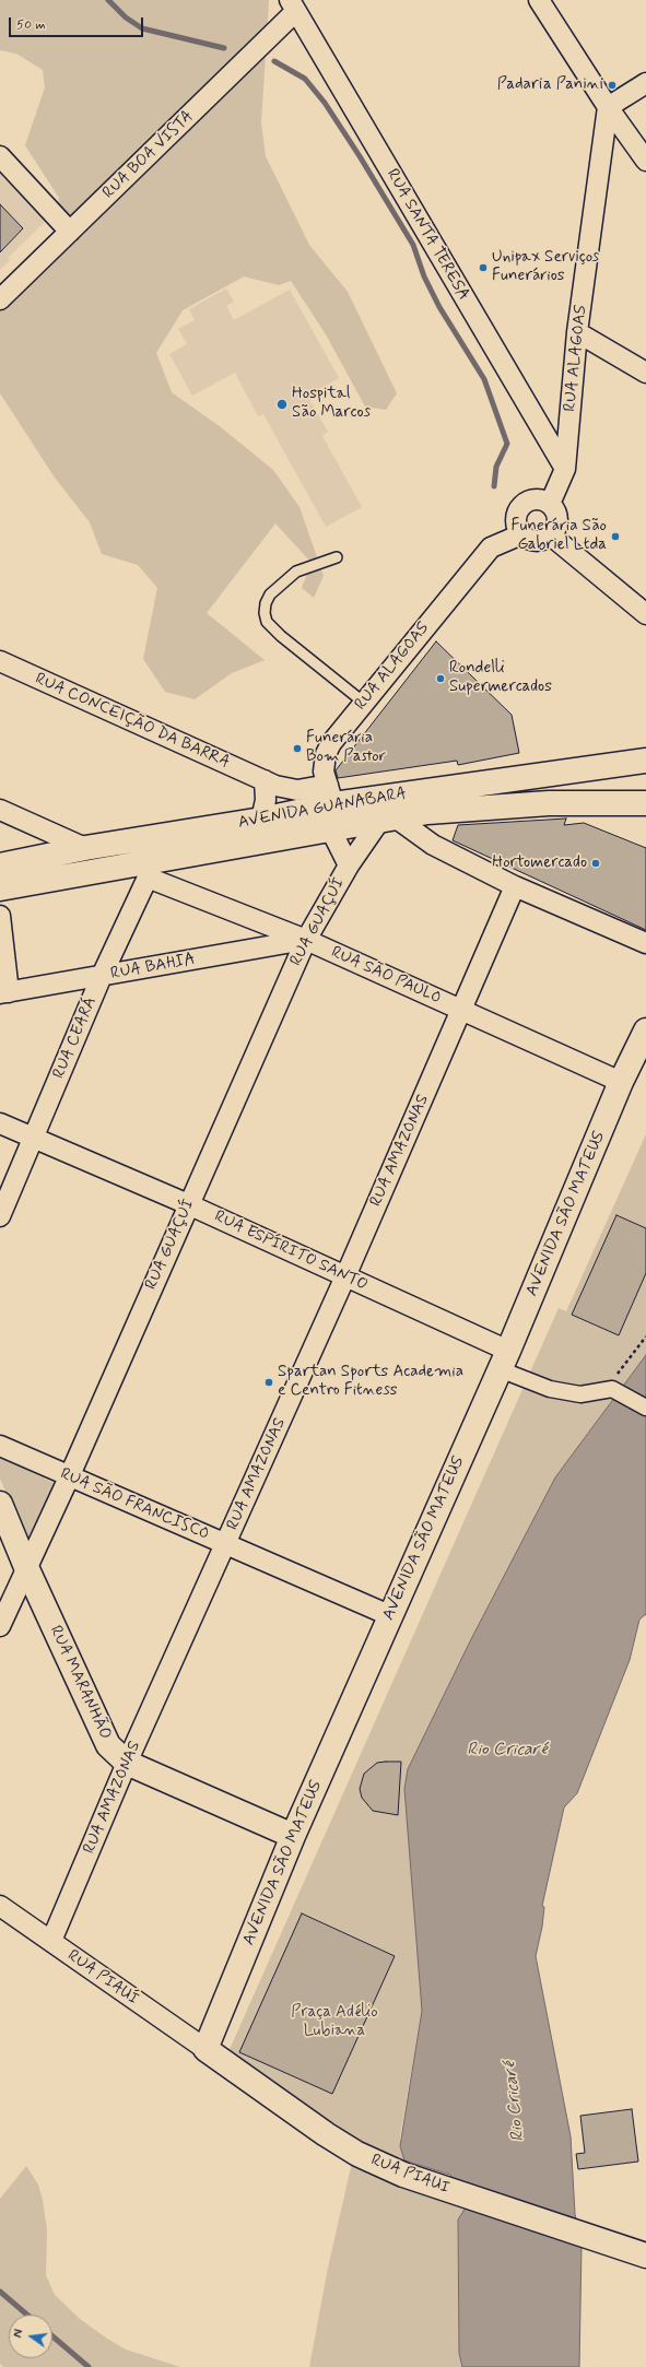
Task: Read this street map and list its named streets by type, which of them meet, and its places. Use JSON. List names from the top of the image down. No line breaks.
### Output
{"streets":{"street":["RUA BOA VISTA","RUA SANTA TERESA","RUA ALAGOAS","RUA CONCEIÇÃO DA BARRA","AVENIDA GUANABARA","RUA GUAÇUÍ","RUA BAHIA","RUA SÃO PAULO","RUA CEARÁ","RUA AMAZONAS","AVENIDA SÃO MATEUS","RUA ESPÍRITO SANTO","RUA SÃO FRANCISCO","RUA MARANHÃO","RUA PIAUÍ","RUA PIAUI"]},"crossings":[["RUA BOA VISTA","RUA SANTA TERESA"],["RUA SANTA TERESA","RUA ALAGOAS"],["RUA ALAGOAS","RUA CONCEIÇÃO DA BARRA"],["RUA ALAGOAS","AVENIDA GUANABARA"],["RUA CONCEIÇÃO DA BARRA","AVENIDA GUANABARA"],["AVENIDA GUANABARA","RUA GUAÇUÍ"],["AVENIDA GUANABARA","RUA SÃO PAULO"],["AVENIDA GUANABARA","RUA CEARÁ"],["RUA GUAÇUÍ","RUA BAHIA"],["RUA GUAÇUÍ","RUA SÃO PAULO"],["RUA GUAÇUÍ","RUA ESPÍRITO SANTO"],["RUA GUAÇUÍ","RUA SÃO FRANCISCO"],["RUA GUAÇUÍ","RUA MARANHÃO"],["RUA BAHIA","RUA SÃO PAULO"],["RUA BAHIA","RUA CEARÁ"],["RUA SÃO PAULO","RUA CEARÁ"],["RUA SÃO PAULO","RUA AMAZONAS"],["RUA SÃO PAULO","AVENIDA SÃO MATEUS"],["RUA CEARÁ","RUA ESPÍRITO SANTO"],["RUA AMAZONAS","RUA ESPÍRITO SANTO"],["RUA AMAZONAS","RUA SÃO FRANCISCO"],["RUA AMAZONAS","RUA MARANHÃO"],["RUA AMAZONAS","RUA PIAUÍ"],["AVENIDA SÃO MATEUS","RUA ESPÍRITO SANTO"],["AVENIDA SÃO MATEUS","RUA SÃO FRANCISCO"],["AVENIDA SÃO MATEUS","RUA MARANHÃO"],["AVENIDA SÃO MATEUS","RUA PIAUÍ"],["AVENIDA SÃO MATEUS","RUA PIAUI"],["RUA PIAUÍ","RUA PIAUI"]],"water":["Rio Cricaré"],"parks":["Praça Adélio Lubiana"],"places":["Padaria Panini","Unipax Serviços Funerários","Hospital São Marcos","Funerária São Gabriel Ltda","Rondelli Supermercados","Funerária Bom Pastor","Hortomercado","Spartan Sports Academia e Centro Fitness"],"scale_bar":"50 m","north":"left"}
